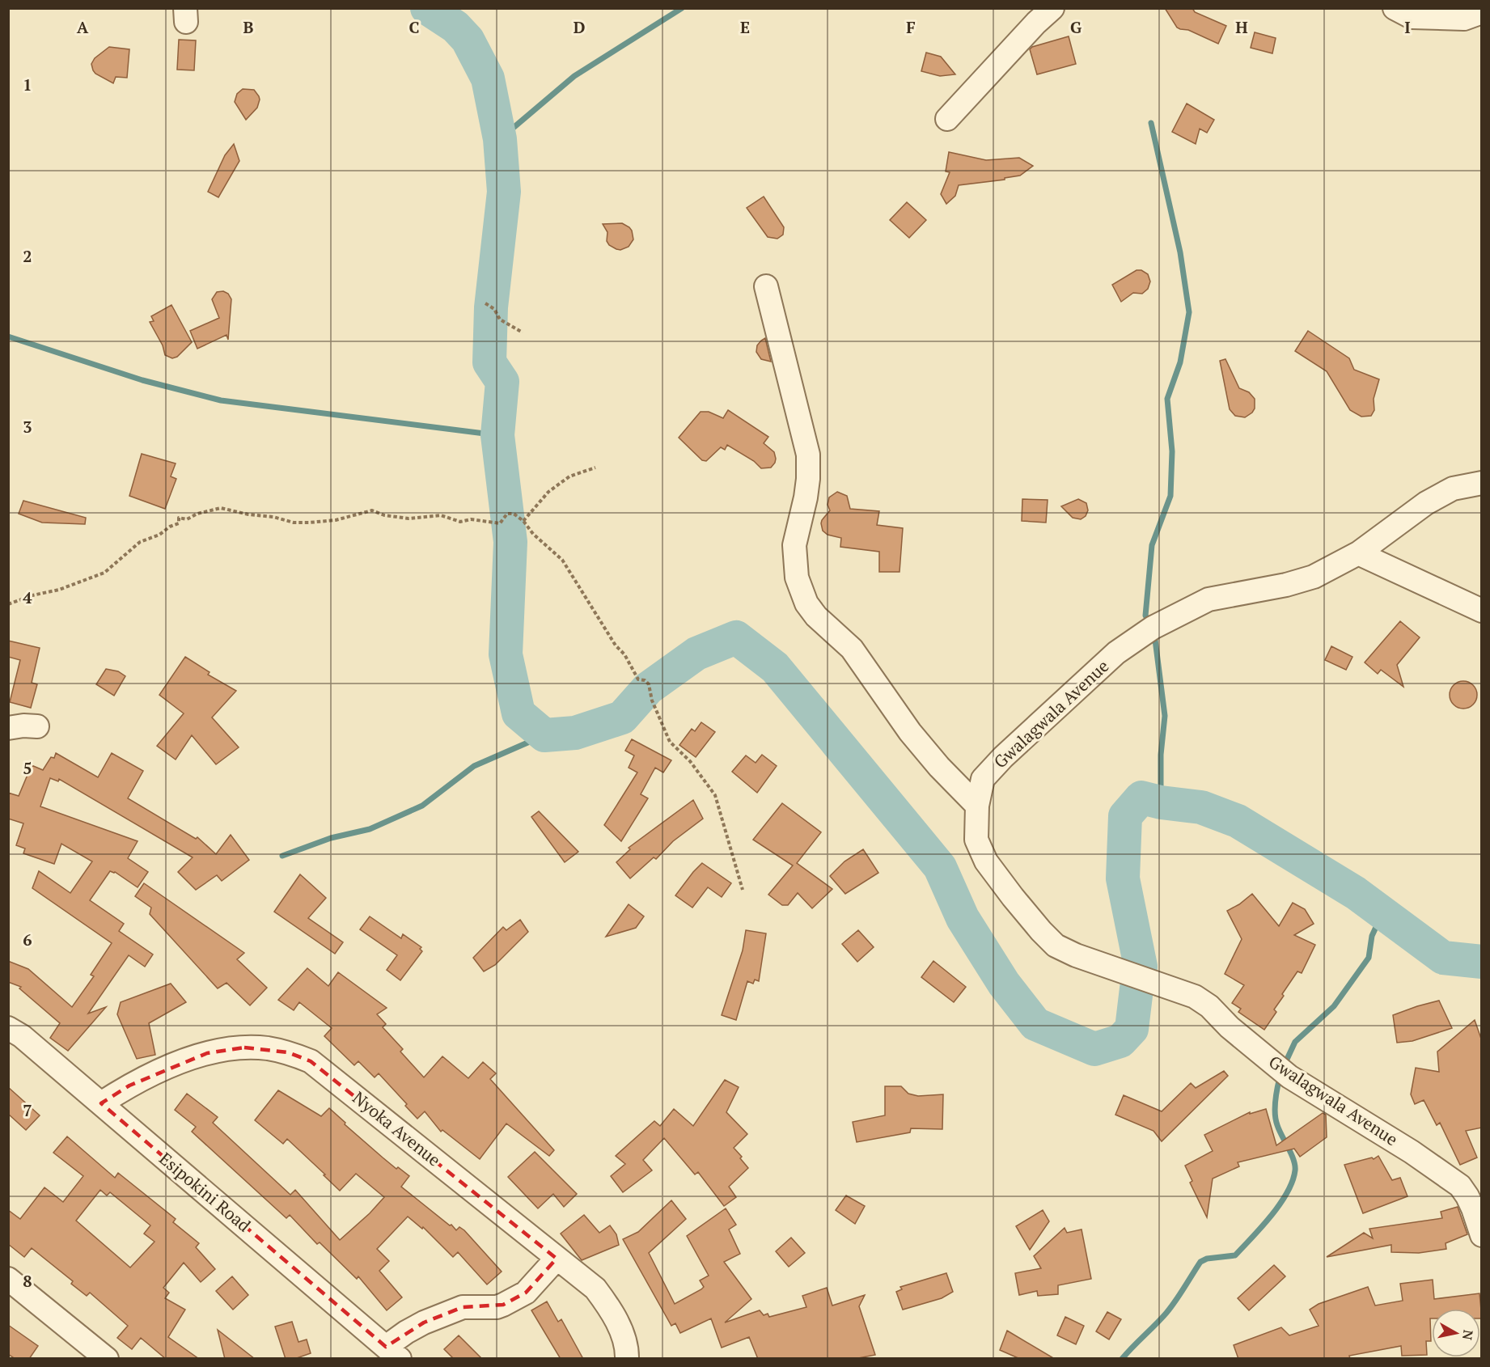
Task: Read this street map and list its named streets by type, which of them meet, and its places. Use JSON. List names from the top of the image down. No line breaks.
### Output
{"streets":{"street":["Gwalagwala Avenue","Nyoka Avenue","Esipokini Road"]},"crossings":[["Nyoka Avenue","Esipokini Road"]],"north":"right","grid":{"columns":["A","B","C","D","E","F","G","H","I"],"rows":["1","2","3","4","5","6","7","8"]}}
